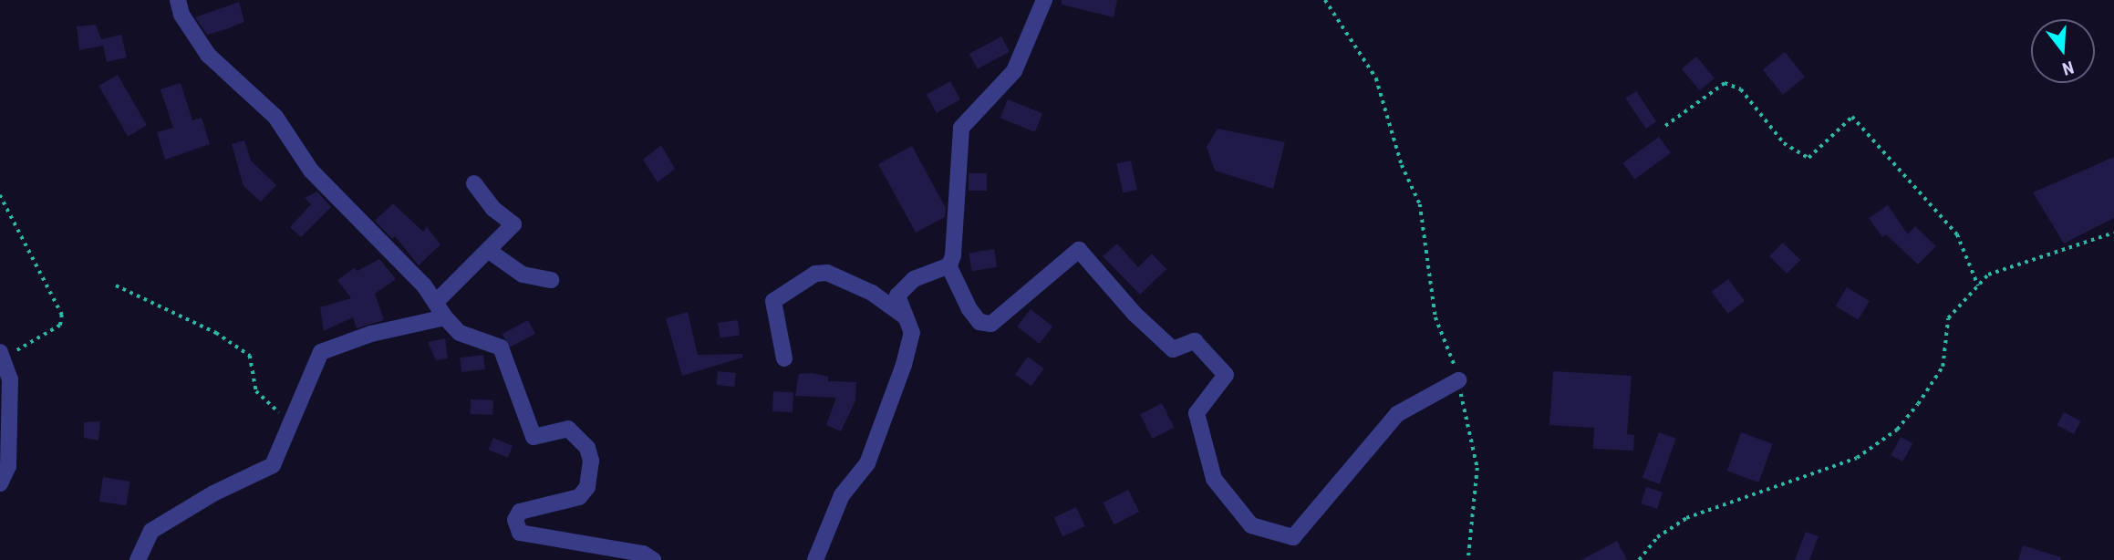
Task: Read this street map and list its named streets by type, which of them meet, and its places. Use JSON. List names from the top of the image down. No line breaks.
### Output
{"north":"bottom"}
